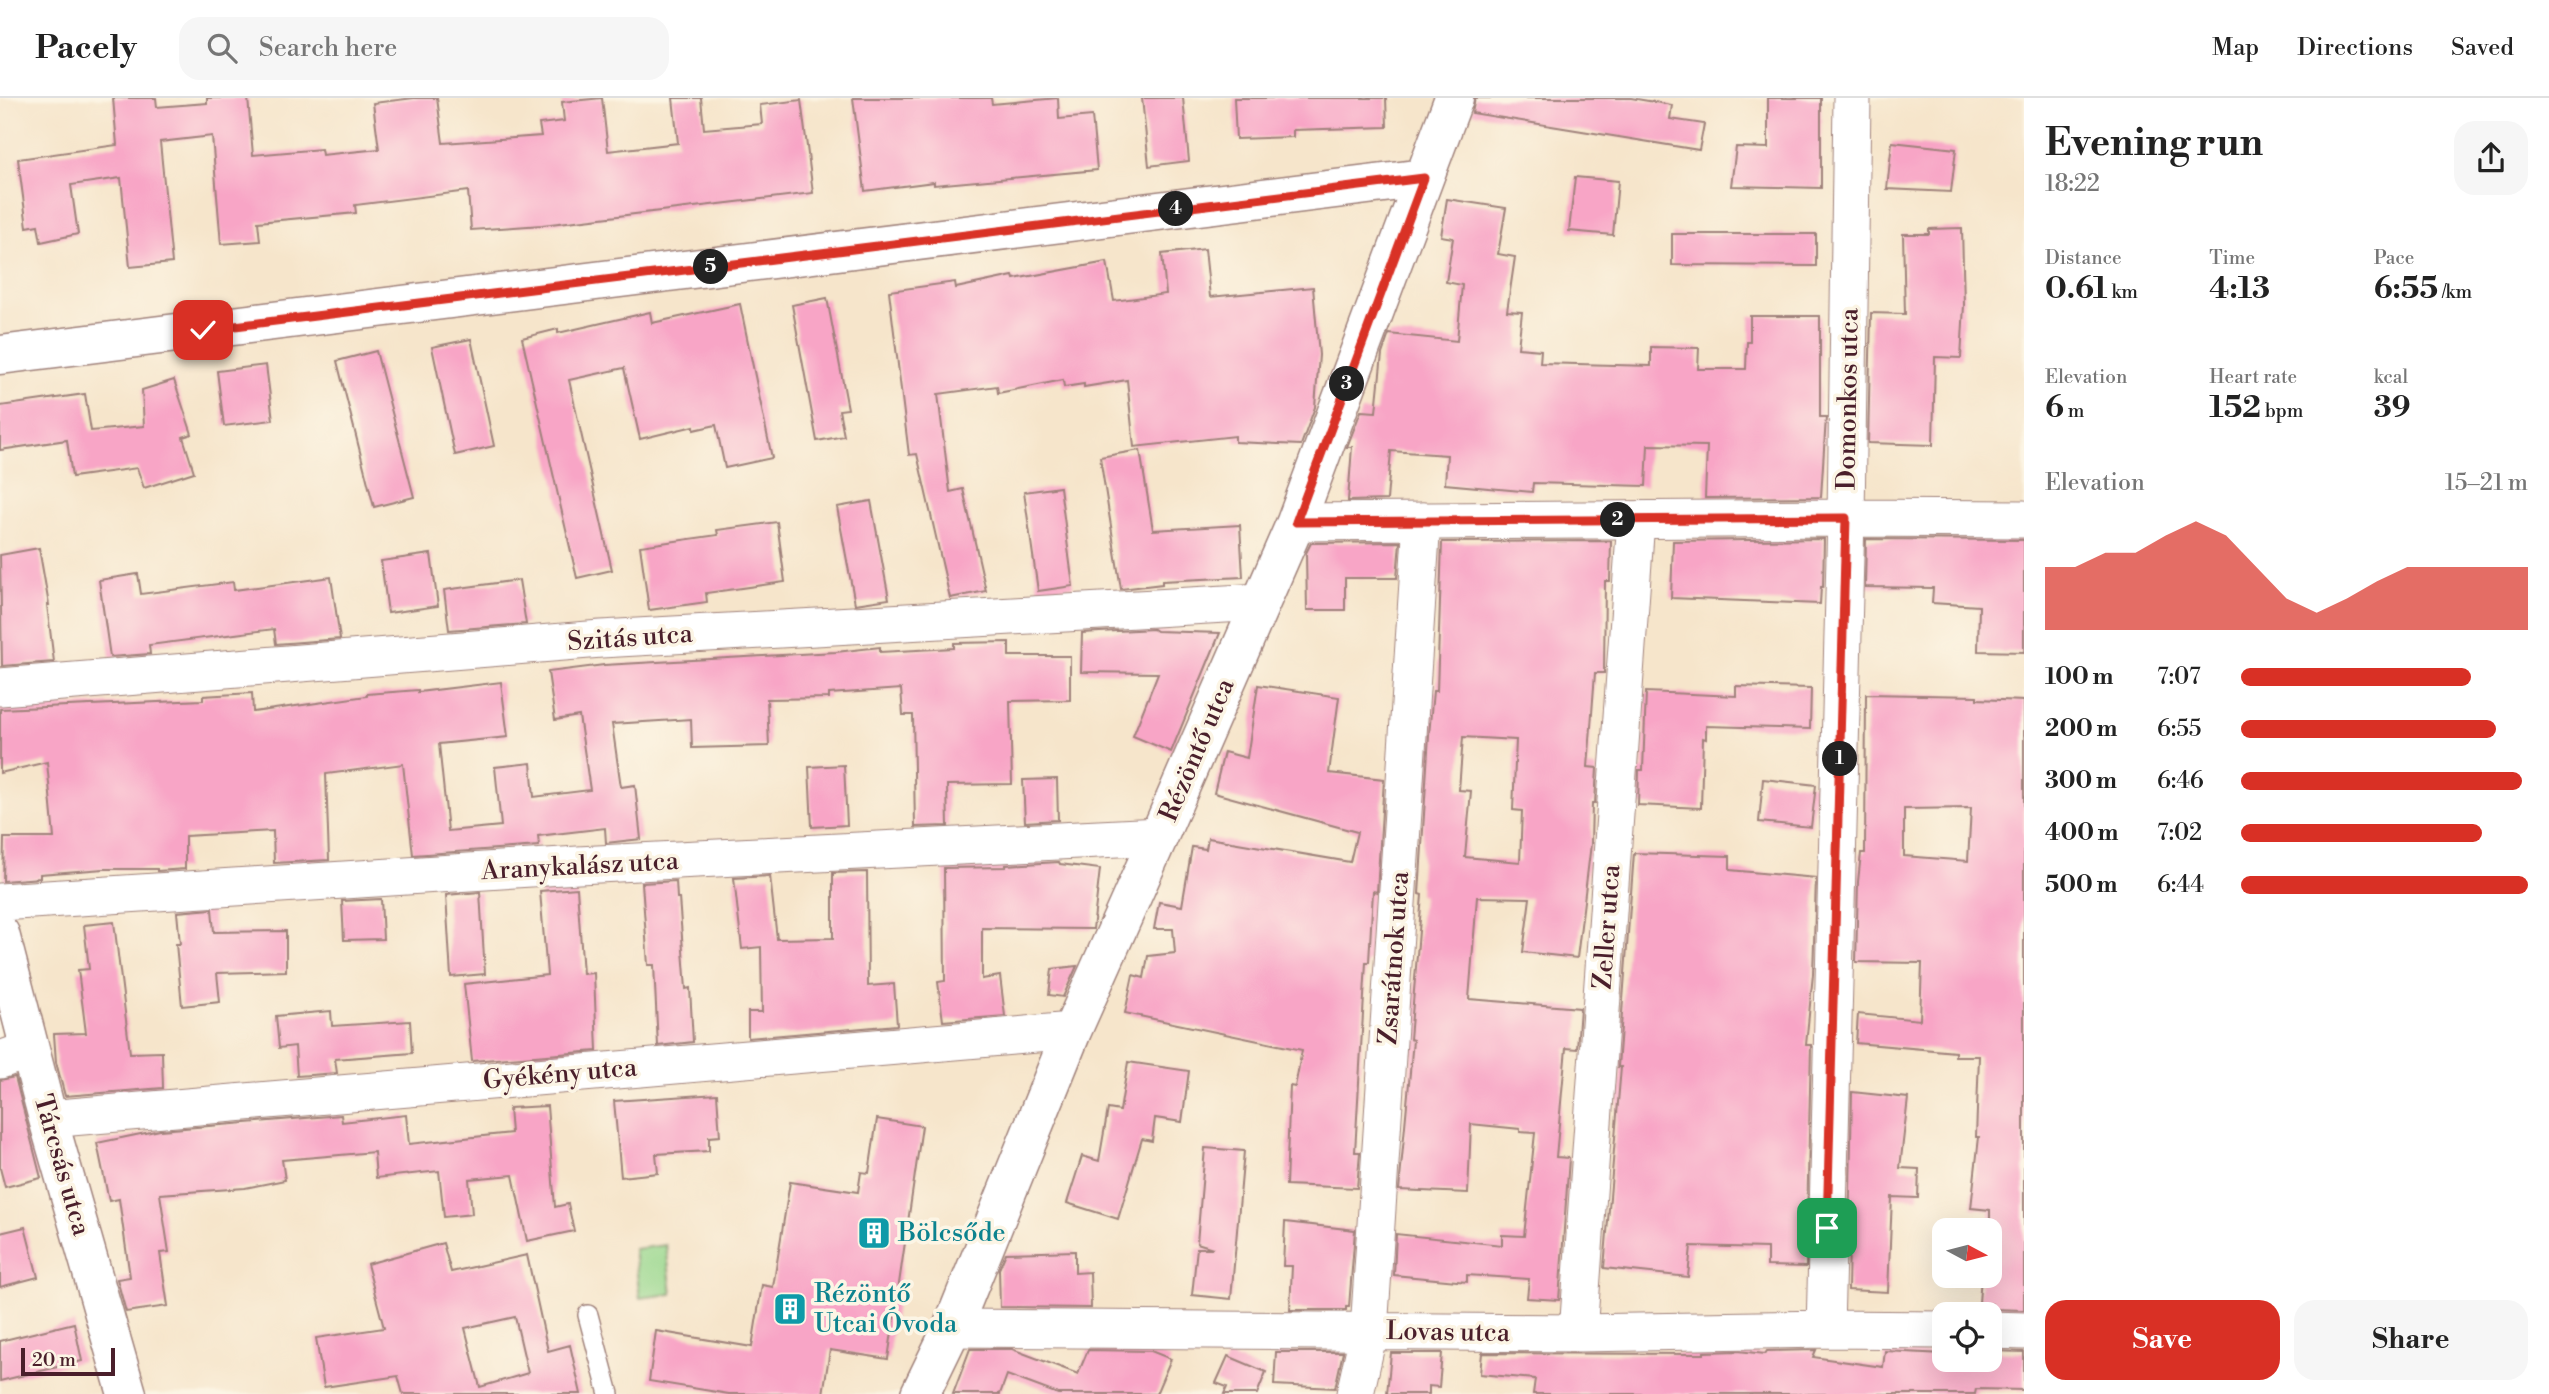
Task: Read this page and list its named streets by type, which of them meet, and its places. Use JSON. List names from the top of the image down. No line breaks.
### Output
{"streets":{"main road":["Rézöntő utca","Tárcsás utca"],"street":["Domonkos utca","Szitás utca","Aranykalász utca","Zeller utca","Zsarátnok utca","Gyékény utca","Lovas utca"]},"crossings":[["Domonkos utca","Lovas utca"],["Szitás utca","Rézöntő utca"],["Rézöntő utca","Aranykalász utca"],["Rézöntő utca","Gyékény utca"],["Rézöntő utca","Lovas utca"],["Zeller utca","Lovas utca"],["Zsarátnok utca","Lovas utca"],["Gyékény utca","Tárcsás utca"]],"places":{"building":["Bölcsőde","Rézöntő Utcai Óvoda"]},"scale_bar":"20 m","north":"right","page":{"header":"Pacely","search":"Search here","nav":["Map","Directions","Saved"],"heading":["Evening run","18:22"],"pins":["4","5","3","2","1"],"stats":[["Distance","0.61 km"],["Time","4:13"],["Pace","6:55 /km"],["Elevation","6 m"],["Heart rate","152 bpm"],["kcal","39"]],"chart":["Elevation","15–21 m"],"list":[{"name":"100 m","note":"7:07"},{"name":"200 m","note":"6:55"},{"name":"300 m","note":"6:46"},{"name":"400 m","note":"7:02"},{"name":"500 m","note":"6:44"}],"buttons":["Save","Share"],"scale":"20 m"}}
